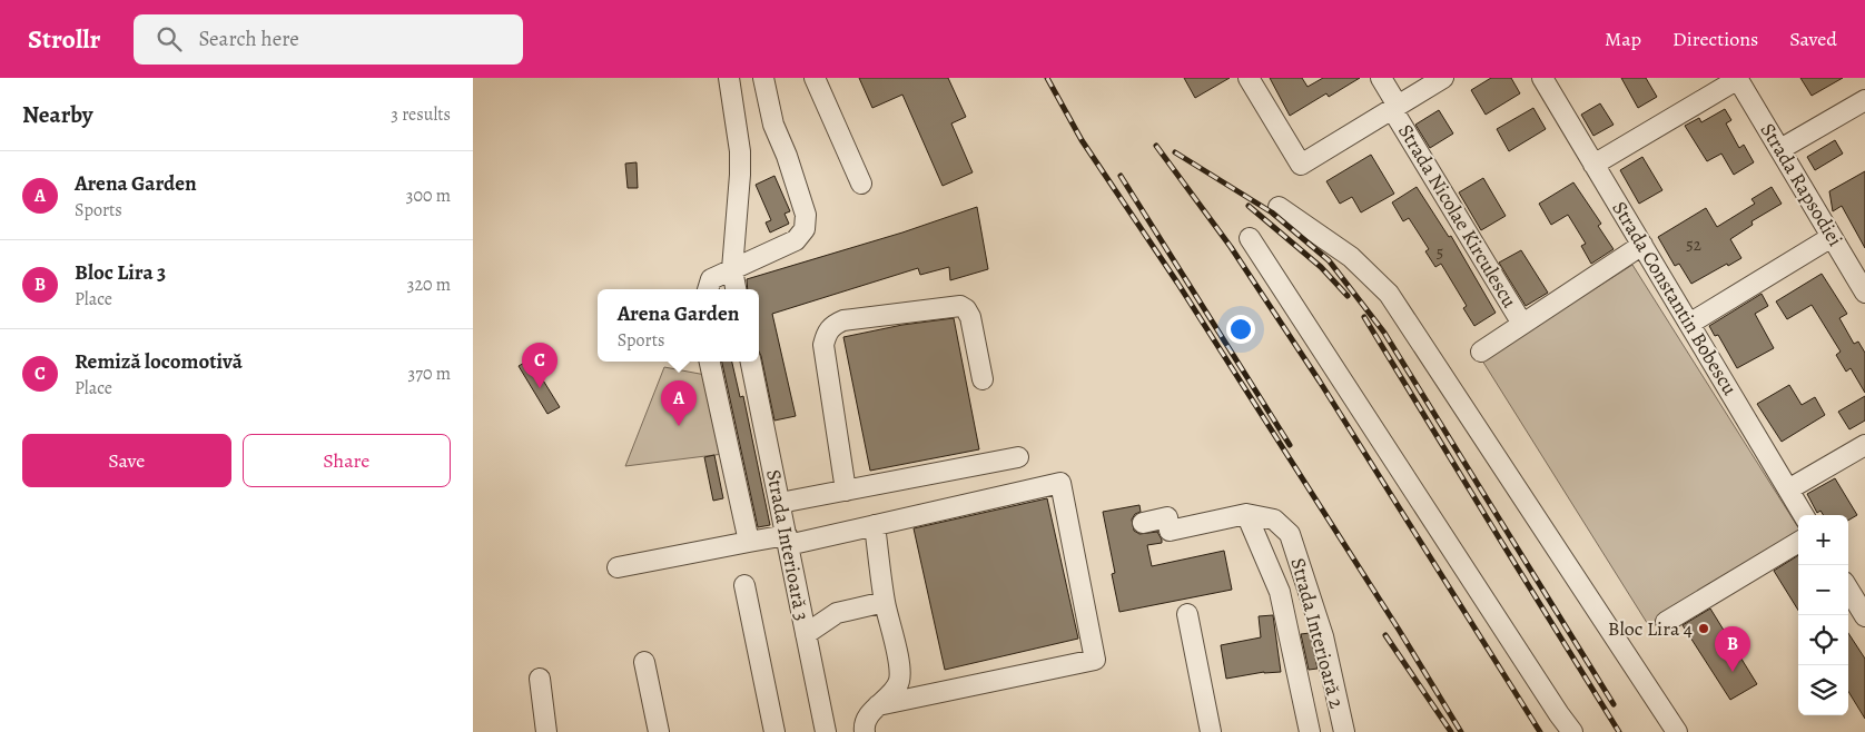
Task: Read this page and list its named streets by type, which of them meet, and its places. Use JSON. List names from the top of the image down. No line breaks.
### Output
{"streets":{"street":["Strada Rapsodiei","Strada Nicolae Kirculescu","Strada Constantin Bobescu","Strada Interioară 3","Strada Interioară 2"]},"places":["Bloc Lira 4"],"house_numbers":["52","5"],"page":{"header":"Strollr","search":"Search here","nav":["Map","Directions","Saved"],"heading":["Nearby","3 results"],"list":[{"mark":"A","name":"Arena Garden","note":"Sports","value":"300 m"},{"mark":"B","name":"Bloc Lira 3","note":"Place","value":"320 m"},{"mark":"C","name":"Remiză locomotivă","note":"Place","value":"370 m"}],"popup":["Arena Garden","Sports"],"pins":["C","A","B"],"buttons":["Save","Share"],"map_buttons":["+","−"]}}
